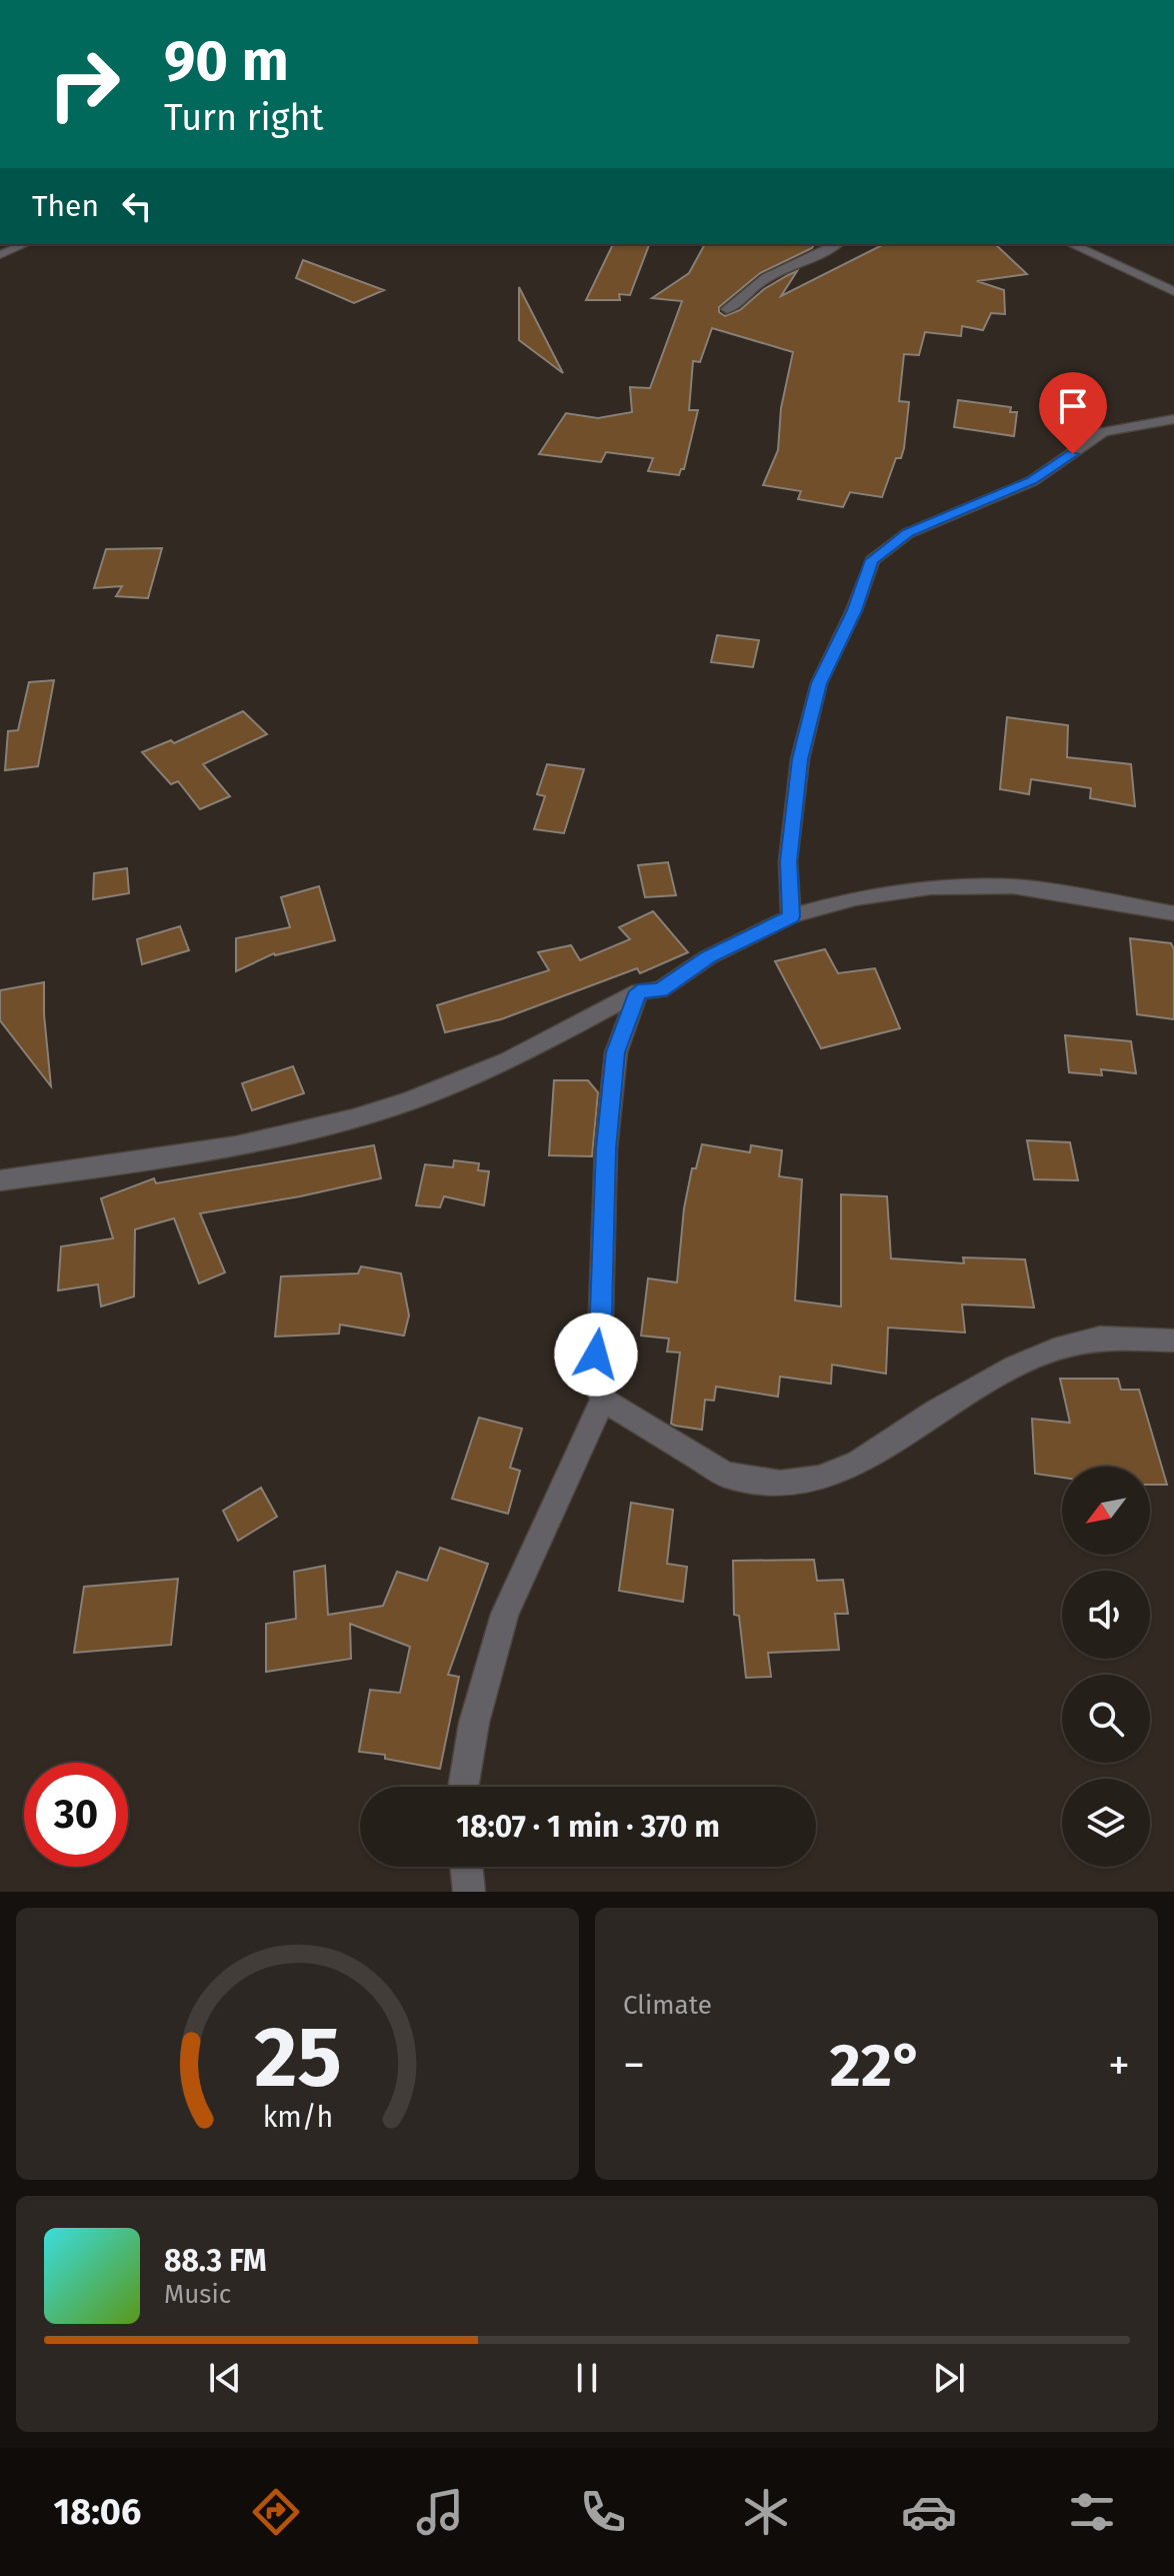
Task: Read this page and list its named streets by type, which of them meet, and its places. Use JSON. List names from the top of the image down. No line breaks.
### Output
{"north":"bottom left","page":{"turn":["90 m","Turn right"],"then":"Then","limit":"30","trip":"18:07 · 1 min · 370 m","tile":"Climate","heat":["−","22°","+"],"song":["88.3 FM","Music"],"tabs":"18:06","gauge":["25","km/h"]}}
